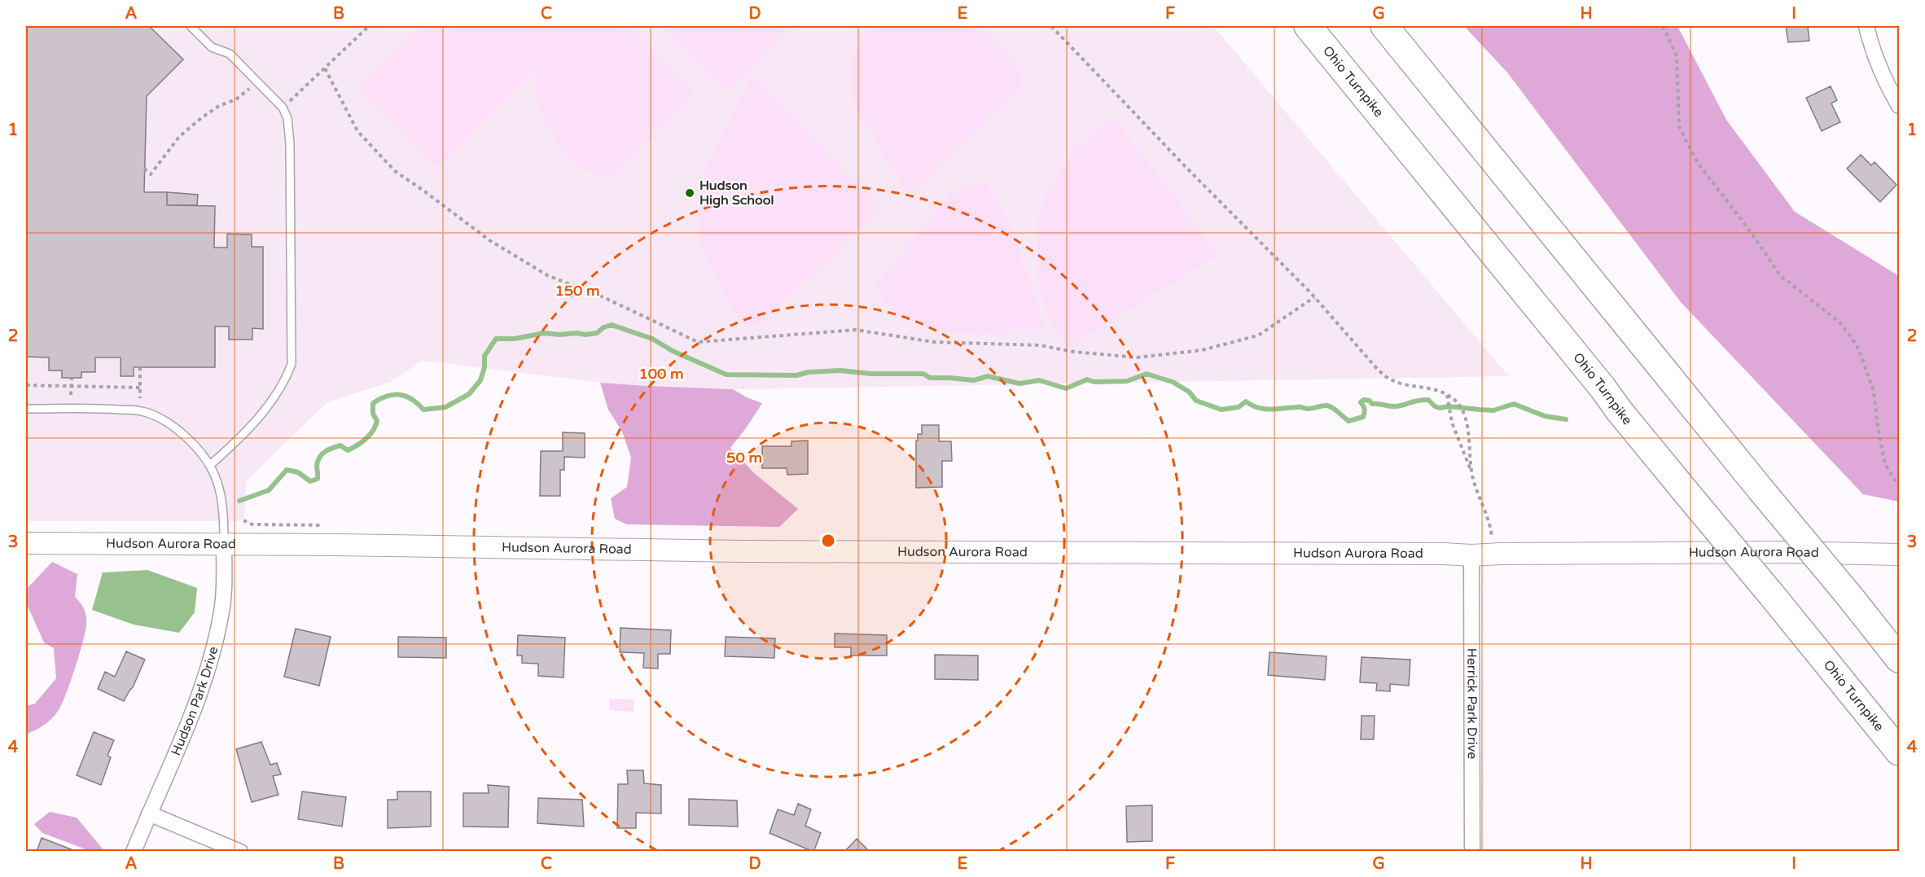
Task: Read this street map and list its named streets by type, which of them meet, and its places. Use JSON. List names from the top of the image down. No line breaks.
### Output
{"streets":{"highway":["Ohio Turnpike"],"street":["Hudson Aurora Road","Hudson Park Drive","Herrick Park Drive"]},"crossings":[["Hudson Aurora Road","Hudson Park Drive"],["Hudson Aurora Road","Herrick Park Drive"]],"places":["Hudson High School"],"grid":{"columns":["A","B","C","D","E","F","G","H","I"],"rows":["1","2","3","4"]},"rings":["150 m","100 m","50 m"]}
